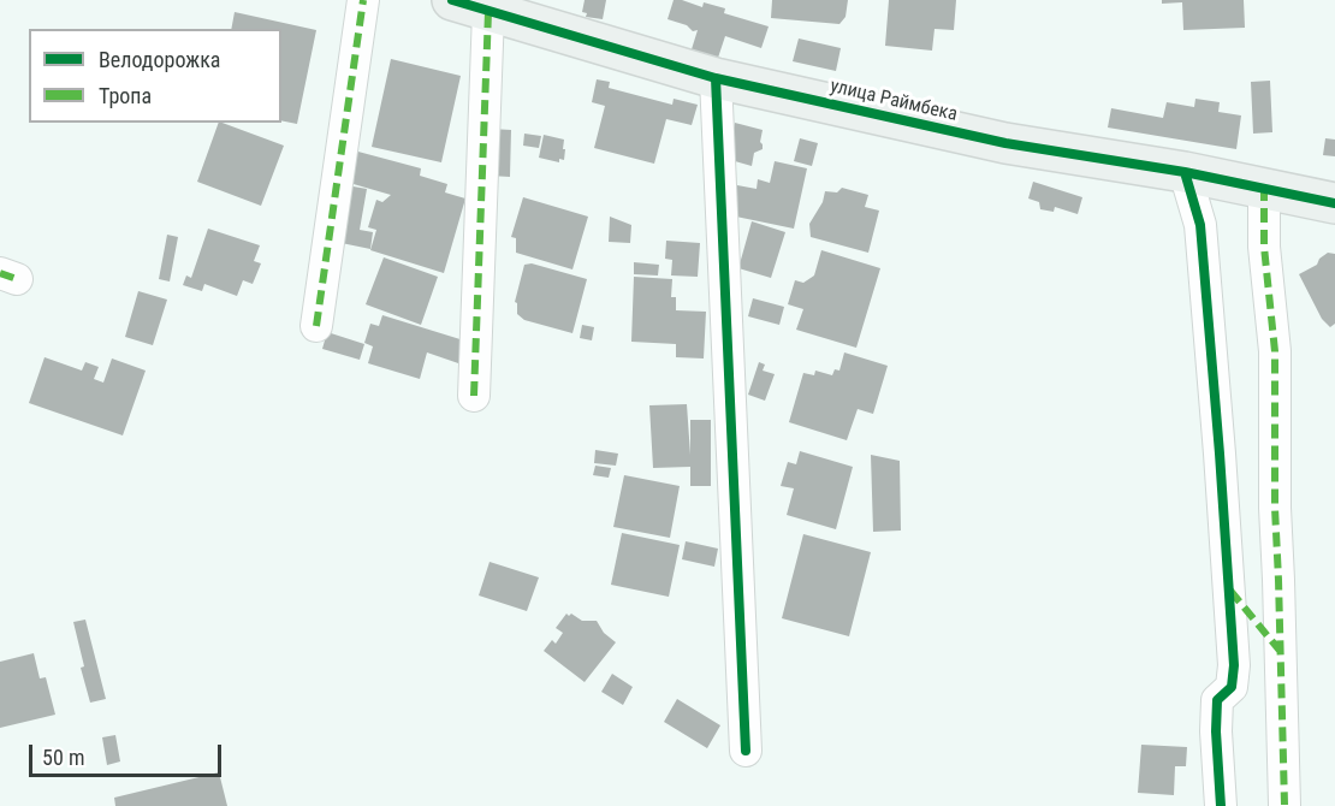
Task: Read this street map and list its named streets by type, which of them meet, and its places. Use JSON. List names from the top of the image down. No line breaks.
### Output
{"streets":{"street":["улица Раймбека"]},"legend":["Велодорожка","Тропа"],"scale_bar":"50 m"}
